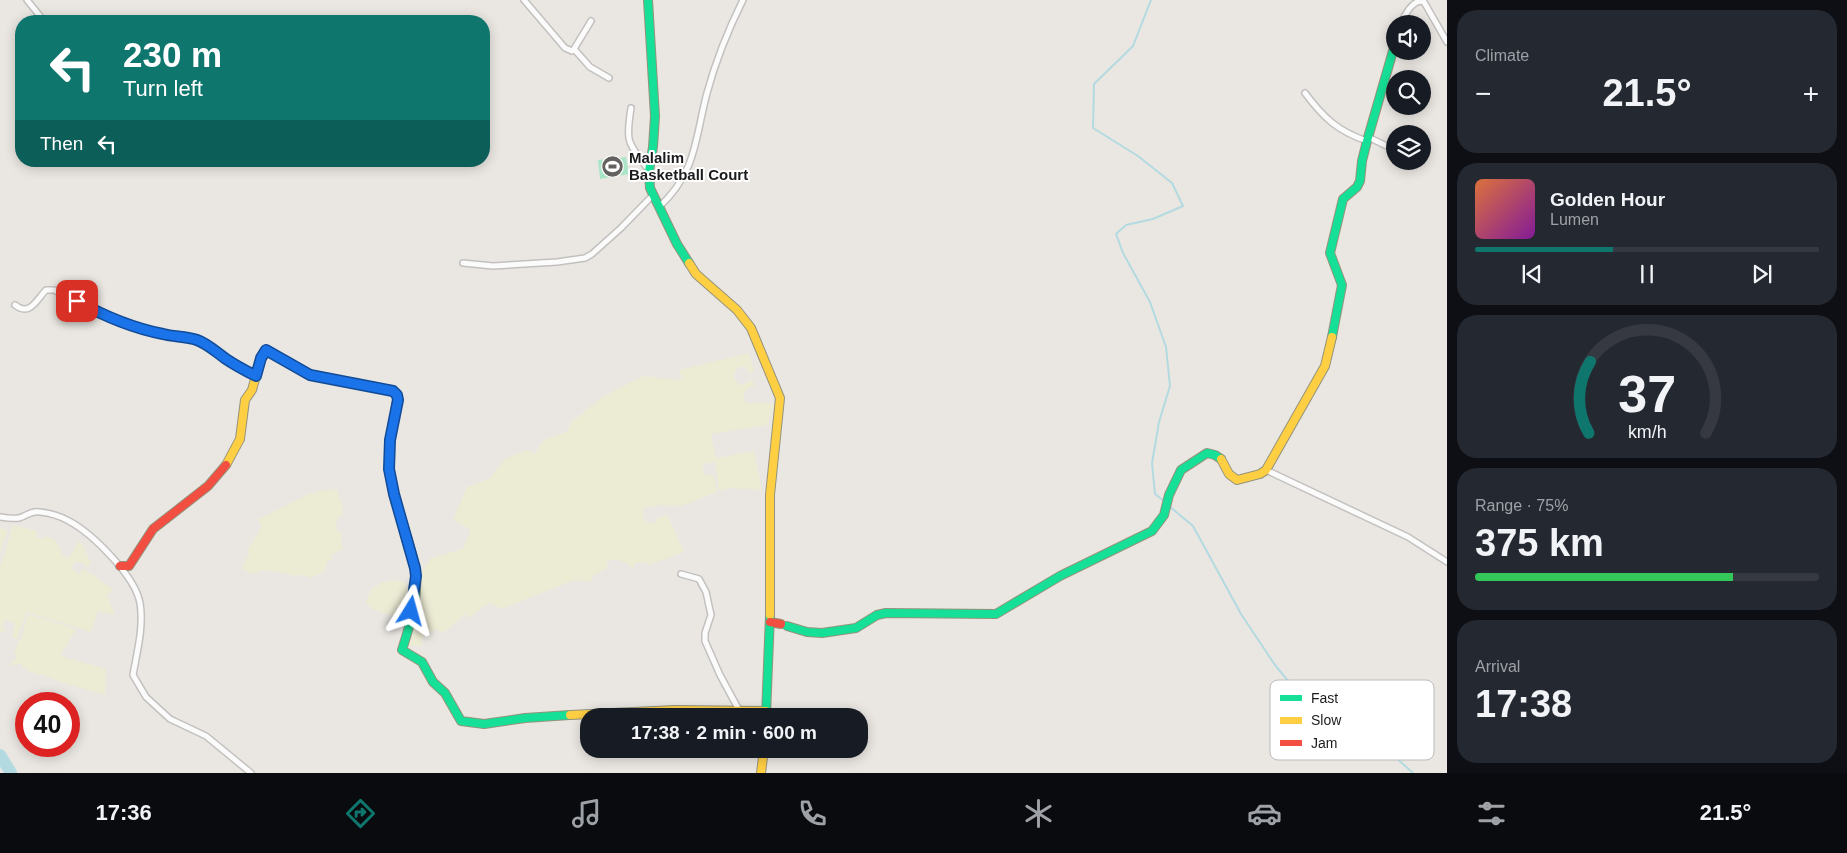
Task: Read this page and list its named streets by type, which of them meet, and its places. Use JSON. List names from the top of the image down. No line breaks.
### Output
{"places":{"sports":["Malalim Basketball Court"]},"legend":["Fast","Slow","Jam"],"page":{"tile":["Climate",["Range · 75%","375 km"],["Arrival","17:38"]],"turn":["230 m","Turn left"],"heat":["−","21.5°","+"],"then":"Then","song":["Golden Hour","Lumen"],"limit":"40","trip":"17:38 · 2 min · 600 m","tabs":["17:36","21.5°"],"gauge":["37","km/h"]}}
